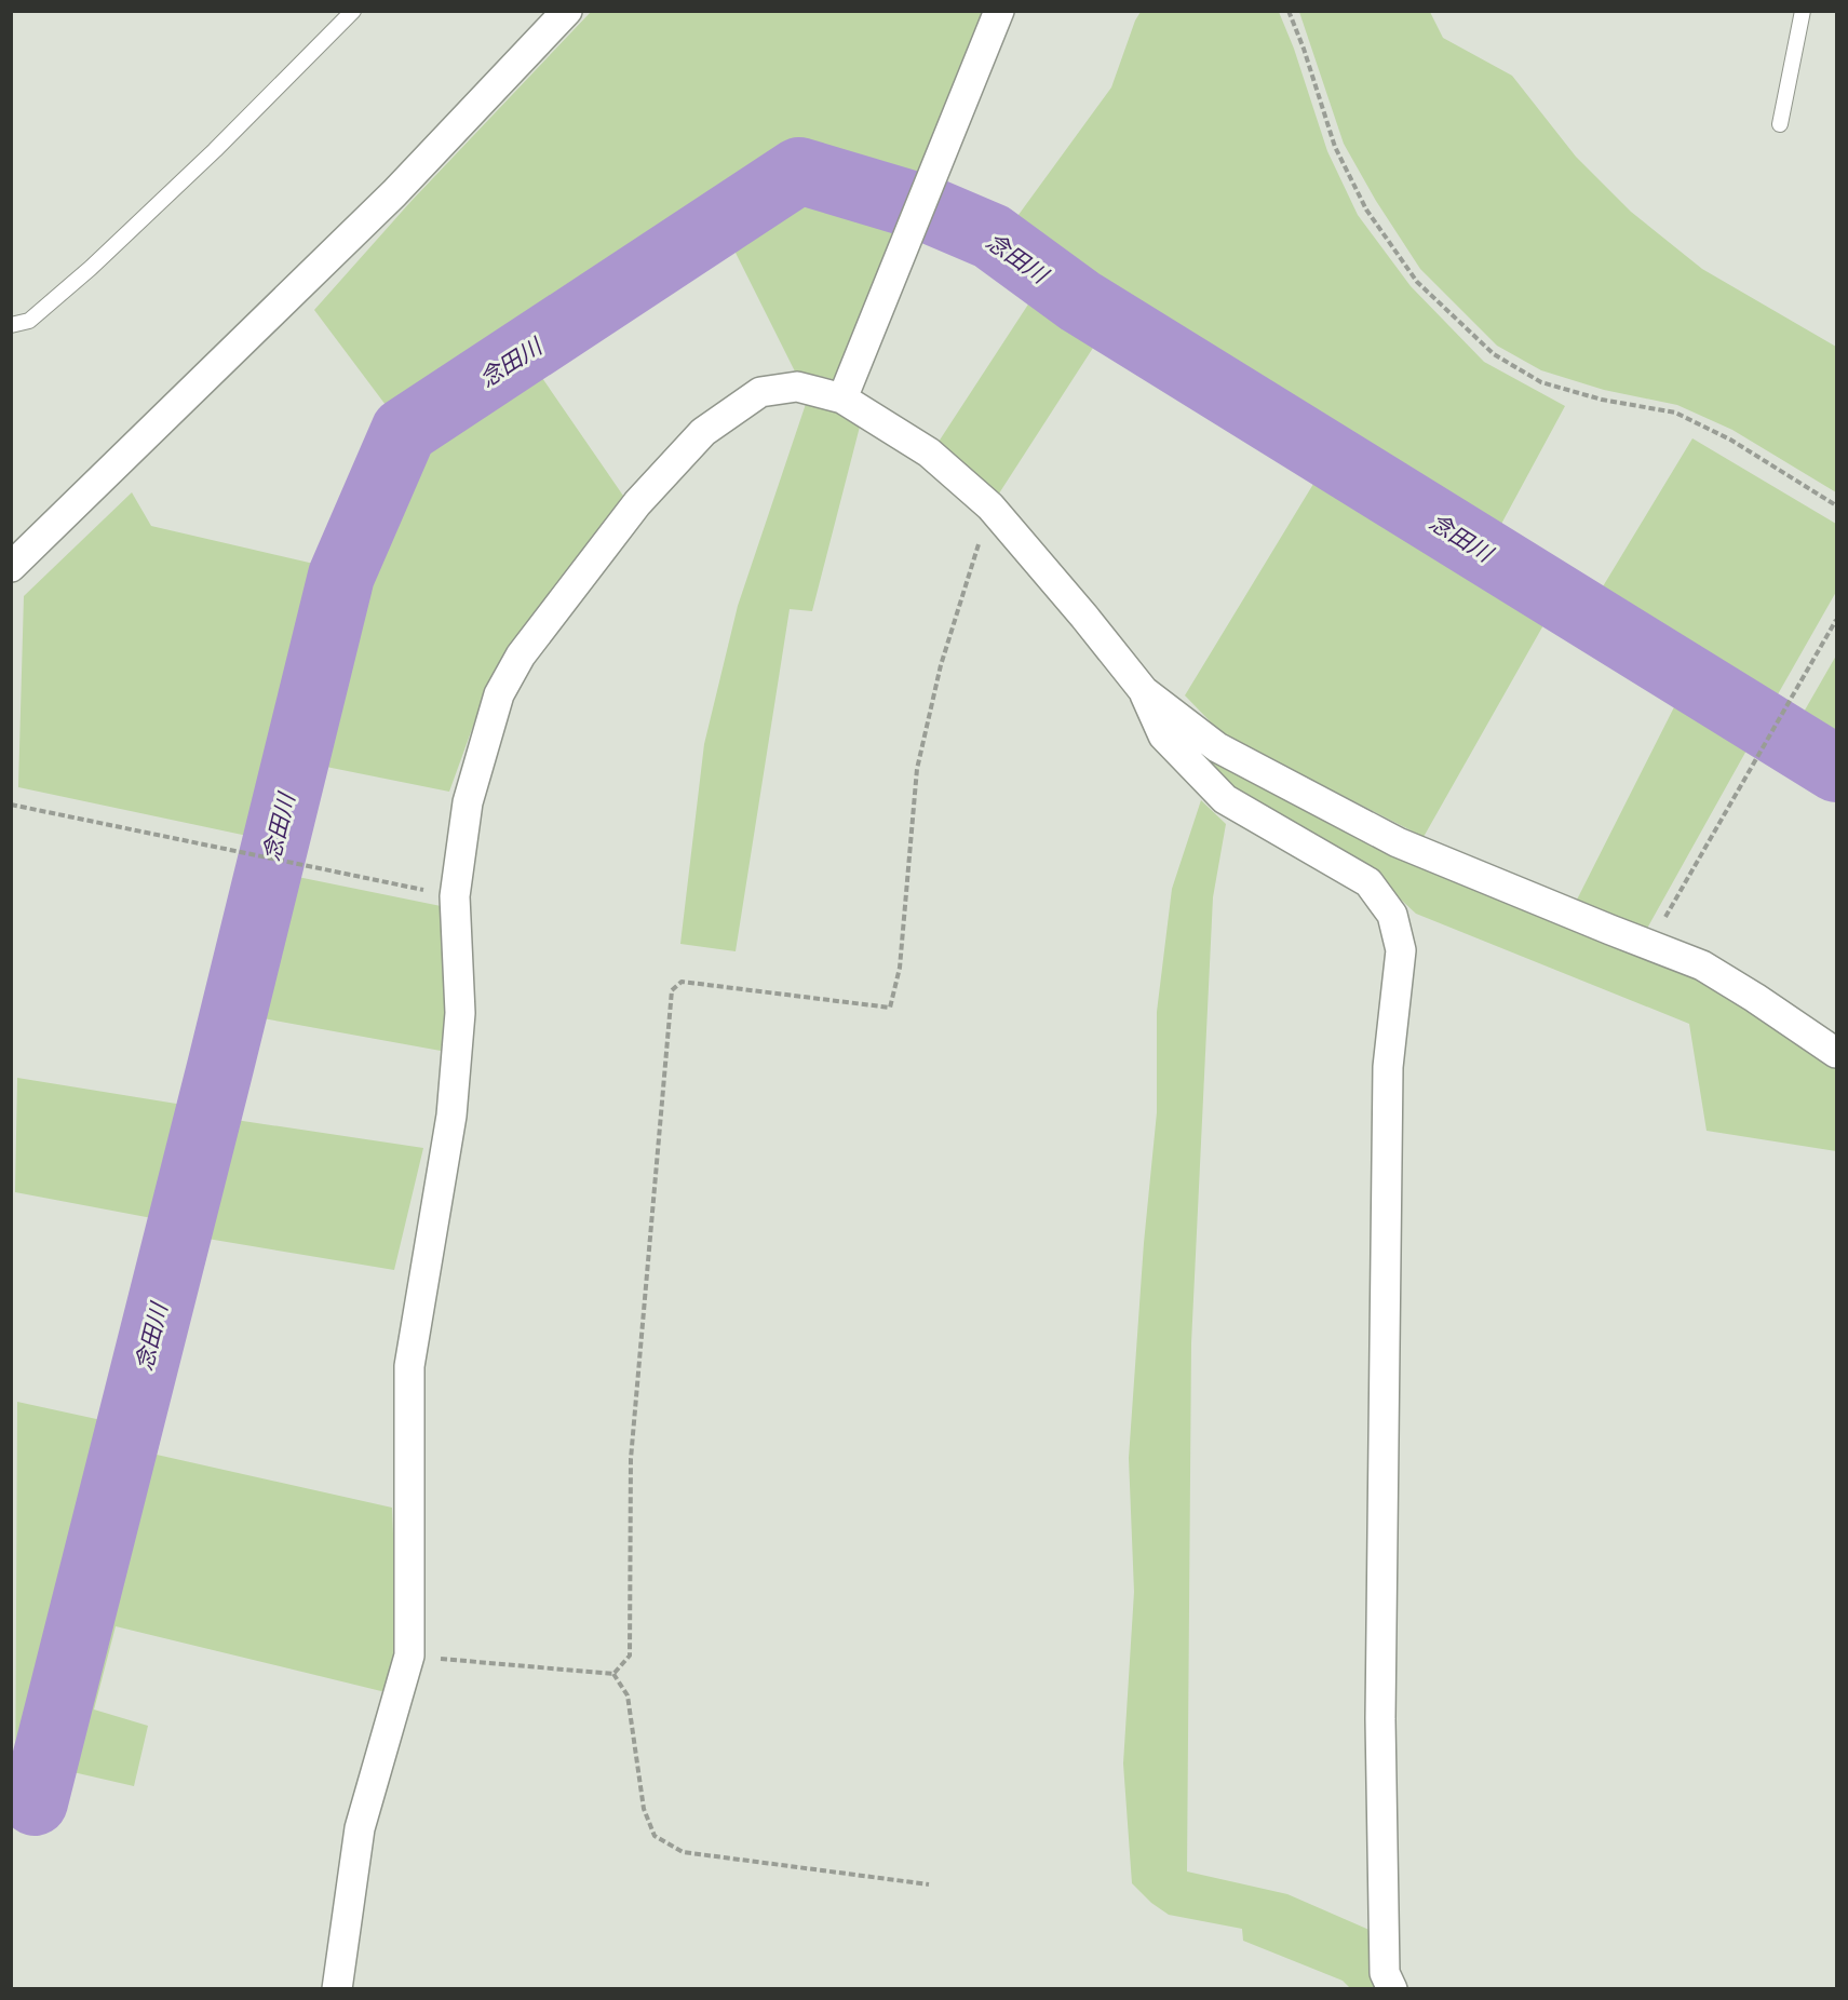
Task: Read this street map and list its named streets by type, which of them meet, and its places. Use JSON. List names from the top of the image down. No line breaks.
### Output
{"water":["念田川"]}
